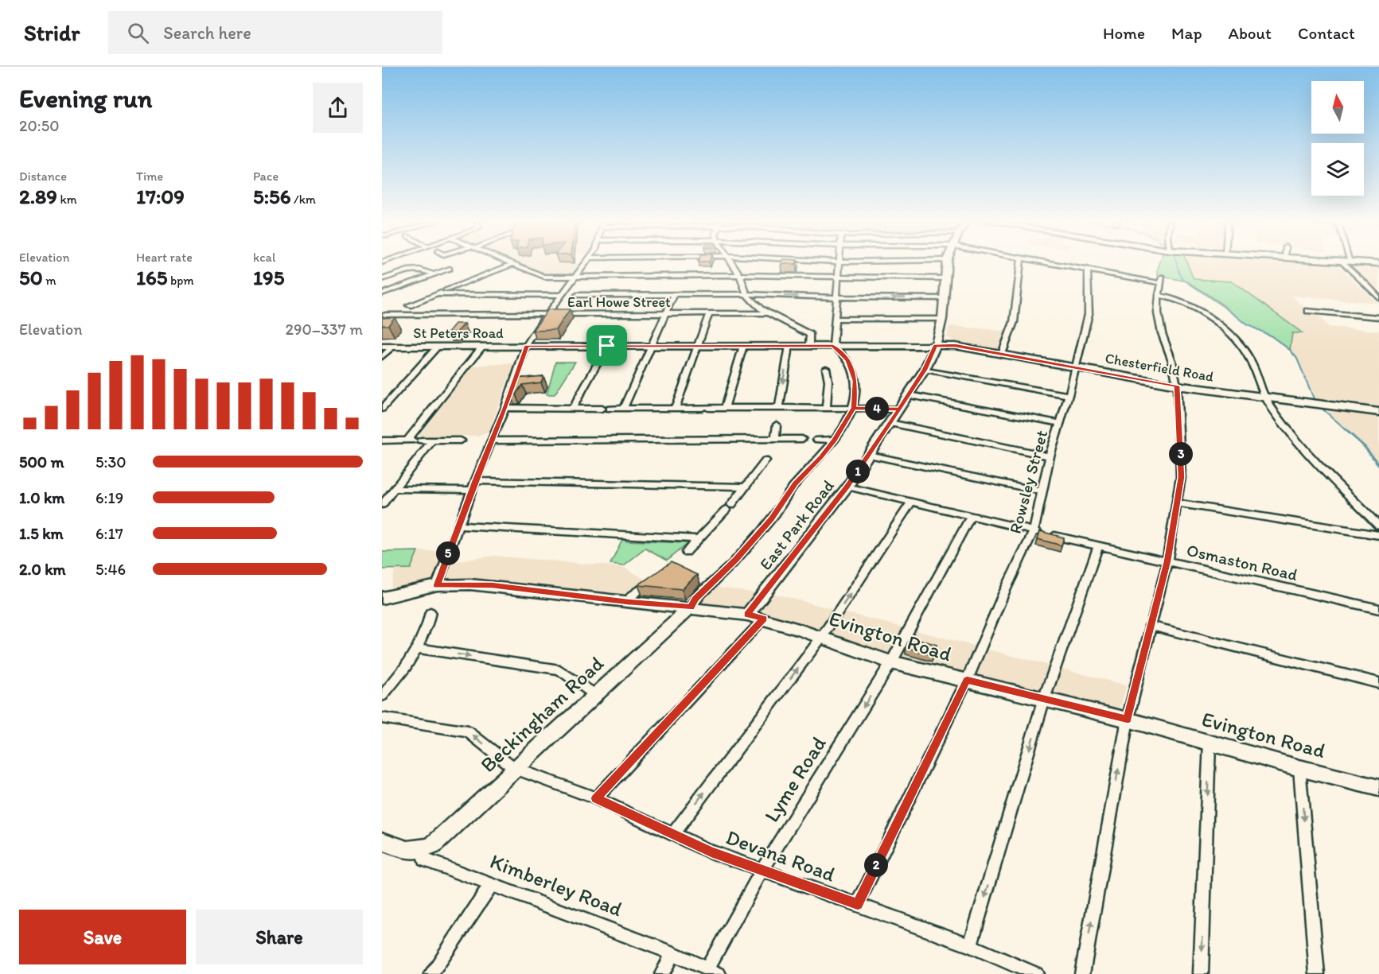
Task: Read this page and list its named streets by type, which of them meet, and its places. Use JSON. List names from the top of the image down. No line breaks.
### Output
{"streets":{"street":["Earl Howe Street","St Peters Road","Chesterfield Road","Rowsley Street","East Park Road","Osmaston Road","Evington Road","Beckingham Road","Lyme Road","Devana Road","Kimberley Road"]},"crossings":[["St Peters Road","Chesterfield Road"],["St Peters Road","East Park Road"],["Chesterfield Road","Rowsley Street"],["Chesterfield Road","East Park Road"],["Rowsley Street","Osmaston Road"],["Rowsley Street","Evington Road"],["Rowsley Street","Devana Road"],["East Park Road","Osmaston Road"],["East Park Road","Evington Road"],["Osmaston Road","Lyme Road"],["Evington Road","Beckingham Road"],["Evington Road","Lyme Road"],["Beckingham Road","Devana Road"],["Beckingham Road","Kimberley Road"],["Lyme Road","Devana Road"],["Lyme Road","Kimberley Road"]],"one_way":["Lyme Road"],"north":"top","page":{"header":"Stridr","search":"Search here","nav":["Home","Map","About","Contact"],"heading":["Evening run","20:50"],"stats":[["Distance","2.89 km"],["Time","17:09"],["Pace","5:56 /km"],["Elevation","50 m"],["Heart rate","165 bpm"],["kcal","195"]],"chart":["Elevation","290–337 m"],"pins":["4","3","1","5","2"],"list":[{"name":"500 m","note":"5:30"},{"name":"1.0 km","note":"6:19"},{"name":"1.5 km","note":"6:17"},{"name":"2.0 km","note":"5:46"}],"buttons":["Save","Share"]}}
